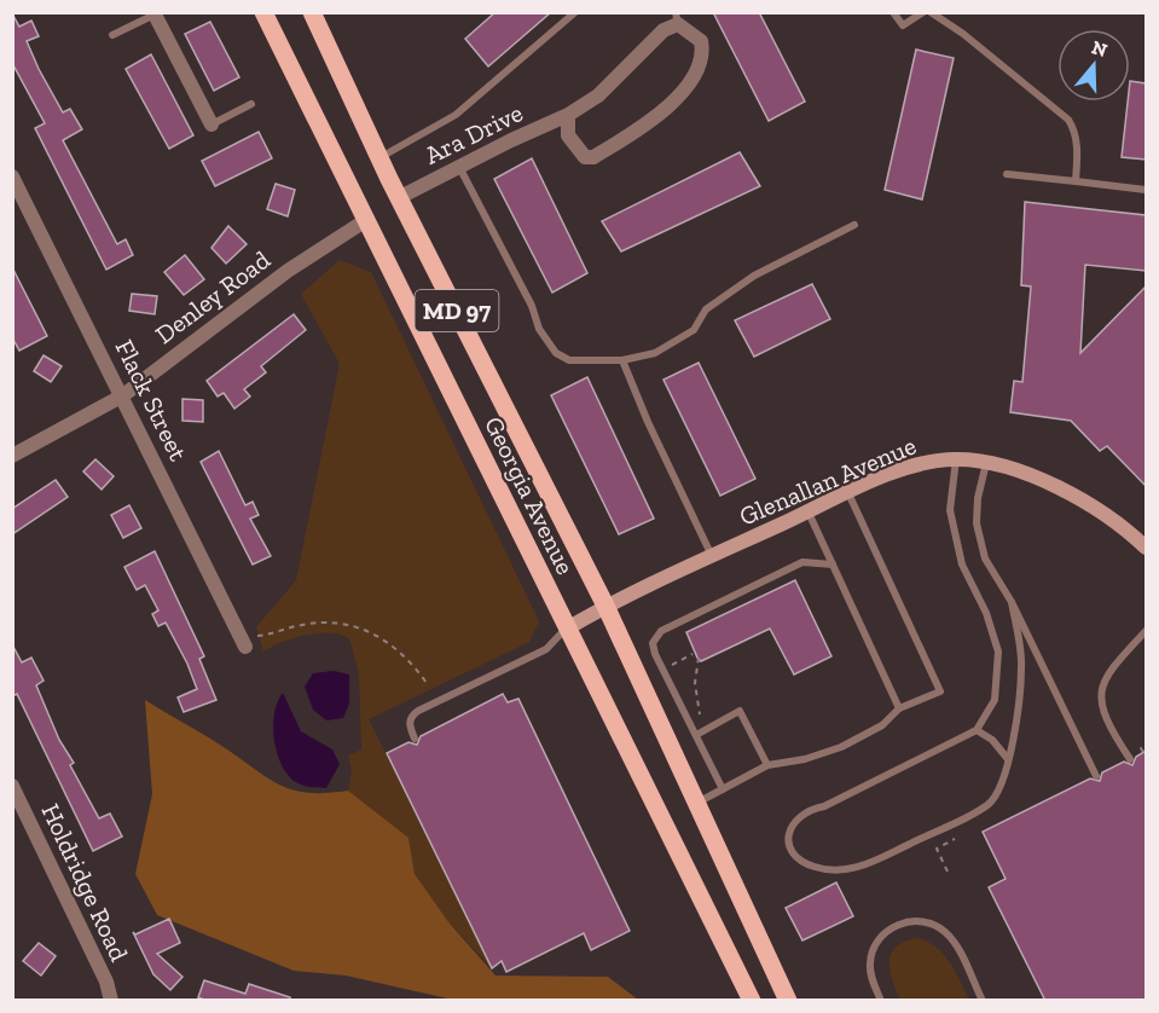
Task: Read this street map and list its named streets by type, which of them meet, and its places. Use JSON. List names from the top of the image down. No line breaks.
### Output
{"streets":{"main road":["MD 97","Georgia Avenue"],"street":["Ara Drive","Denley Road","Flack Street","Glenallan Avenue","Holdridge Road"]},"crossings":[["Ara Drive","Georgia Avenue"],["Denley Road","Flack Street"],["Denley Road","Georgia Avenue"],["Glenallan Avenue","Georgia Avenue"]],"north":"top"}
